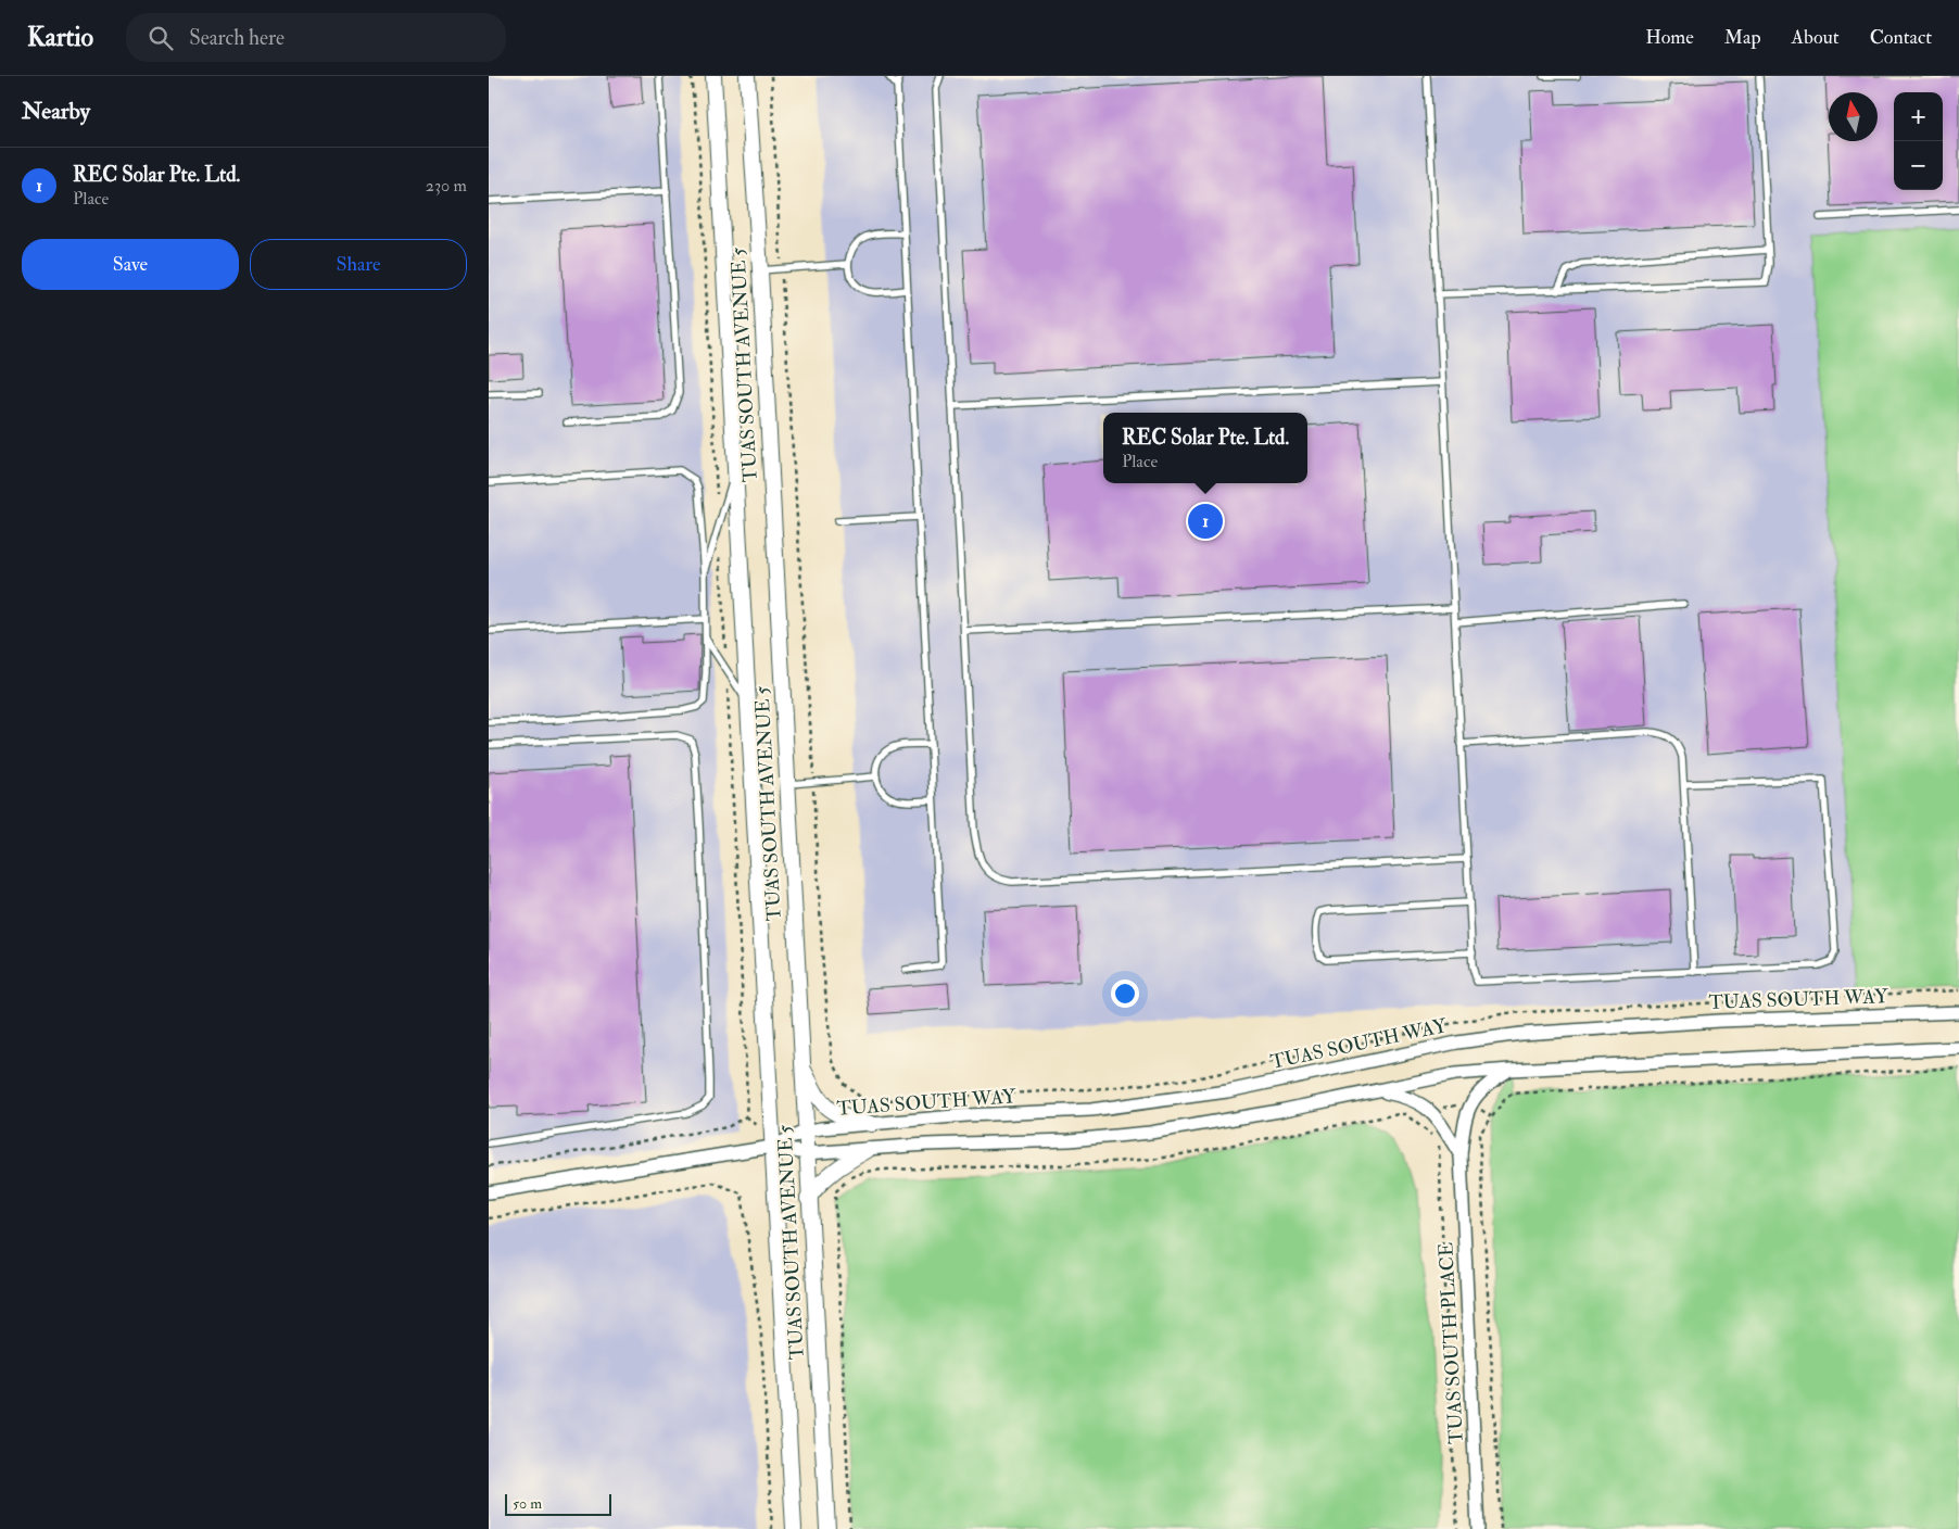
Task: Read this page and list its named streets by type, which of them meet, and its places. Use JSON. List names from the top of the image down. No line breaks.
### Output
{"streets":{"street":["TUAS SOUTH AVENUE 5","TUAS SOUTH WAY","TUAS SOUTH PLACE"]},"crossings":[["TUAS SOUTH AVENUE 5","TUAS SOUTH WAY"],["TUAS SOUTH WAY","TUAS SOUTH PLACE"]],"scale_bar":"50 m","north":"top","page":{"header":"Kartio","search":"Search here","nav":["Home","Map","About","Contact"],"heading":"Nearby","map_buttons":["+","−"],"list":[{"mark":"1","name":"REC Solar Pte. Ltd.","note":"Place","value":"230 m"}],"buttons":["Save","Share"],"popup":["REC Solar Pte. Ltd.","Place"],"pins":"1","scale":"50 m"}}
